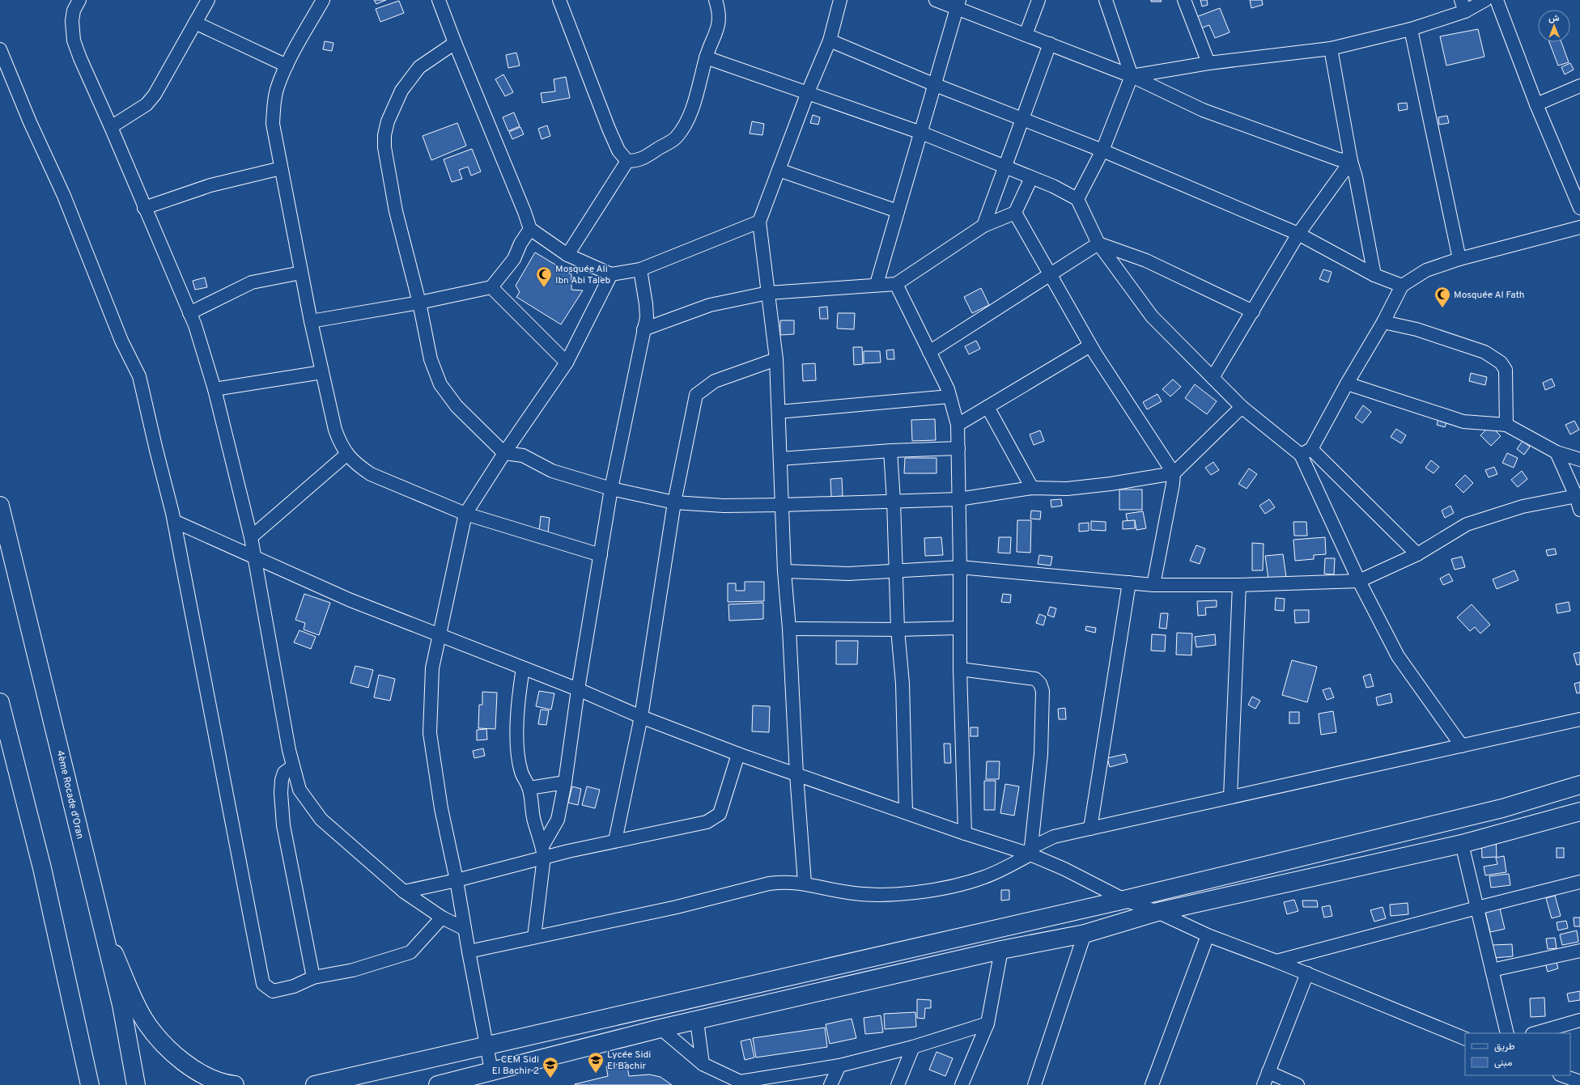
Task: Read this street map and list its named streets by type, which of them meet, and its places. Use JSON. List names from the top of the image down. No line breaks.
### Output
{"streets":{"main road":["4ème Rocade d'Oran"]},"places":{"mosque":["Mosquée Ali Ibn Abi Taleb","Mosquée Al Fath"],"school or university":["Lycée Sidi El Bachir","CEM Sidi El Bachir 2"]},"legend":["طريق","مبنى"],"north":"top"}
